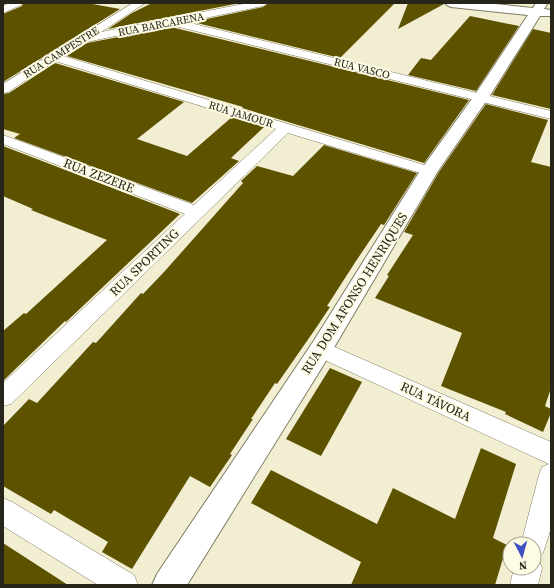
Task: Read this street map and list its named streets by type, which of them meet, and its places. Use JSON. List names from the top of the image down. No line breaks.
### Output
{"streets":{"street":["RUA BARCARENA","RUA CAMPESTRE","RUA VASCO","RUA JAMOUR","RUA ZEZERE","RUA SPORTING","RUA DOM AFONSO HENRIQUES","RUA TÁVORA"]},"crossings":[["RUA BARCARENA","RUA CAMPESTRE"],["RUA BARCARENA","RUA VASCO"],["RUA CAMPESTRE","RUA JAMOUR"],["RUA VASCO","RUA DOM AFONSO HENRIQUES"],["RUA JAMOUR","RUA SPORTING"],["RUA JAMOUR","RUA DOM AFONSO HENRIQUES"],["RUA ZEZERE","RUA SPORTING"],["RUA DOM AFONSO HENRIQUES","RUA TÁVORA"]],"north":"bottom"}
